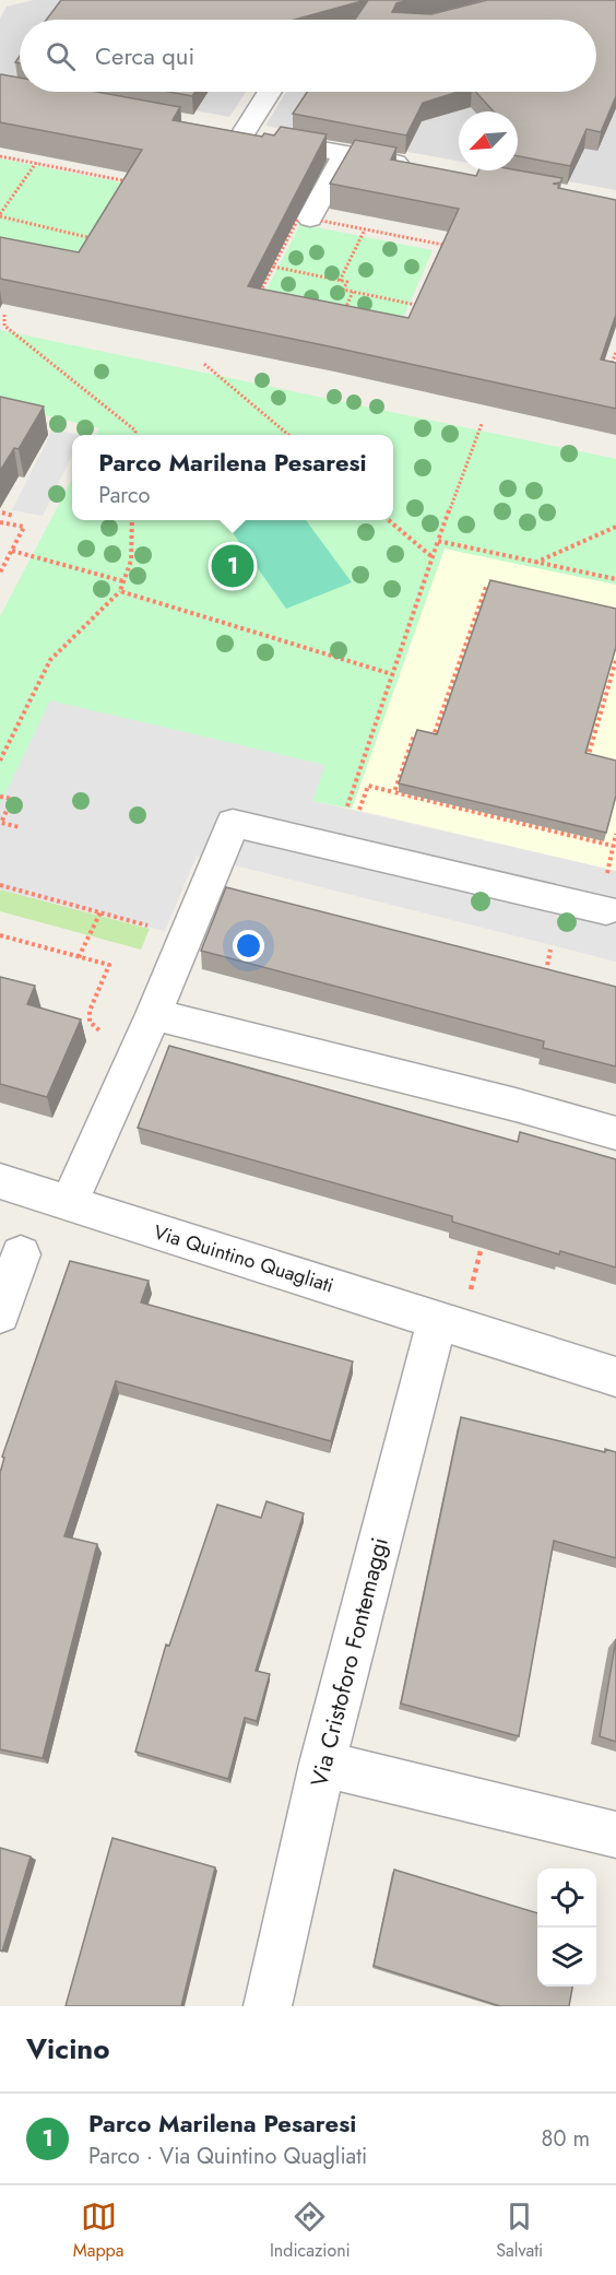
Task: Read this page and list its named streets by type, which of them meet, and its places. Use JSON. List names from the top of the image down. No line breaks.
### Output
{"streets":{"street":["Via Quintino Quagliati","Via Cristoforo Fontemaggi"]},"crossings":[["Via Quintino Quagliati","Via Cristoforo Fontemaggi"]],"north":"bottom left","page":{"search":"Cerca qui","popup":["Parco Marilena Pesaresi","Parco"],"pins":"1","heading":"Vicino","list":[{"mark":"1","name":"Parco Marilena Pesaresi","note":"Parco · Via Quintino Quagliati","value":"80 m"}],"nav":["Mappa","Indicazioni","Salvati"]}}
